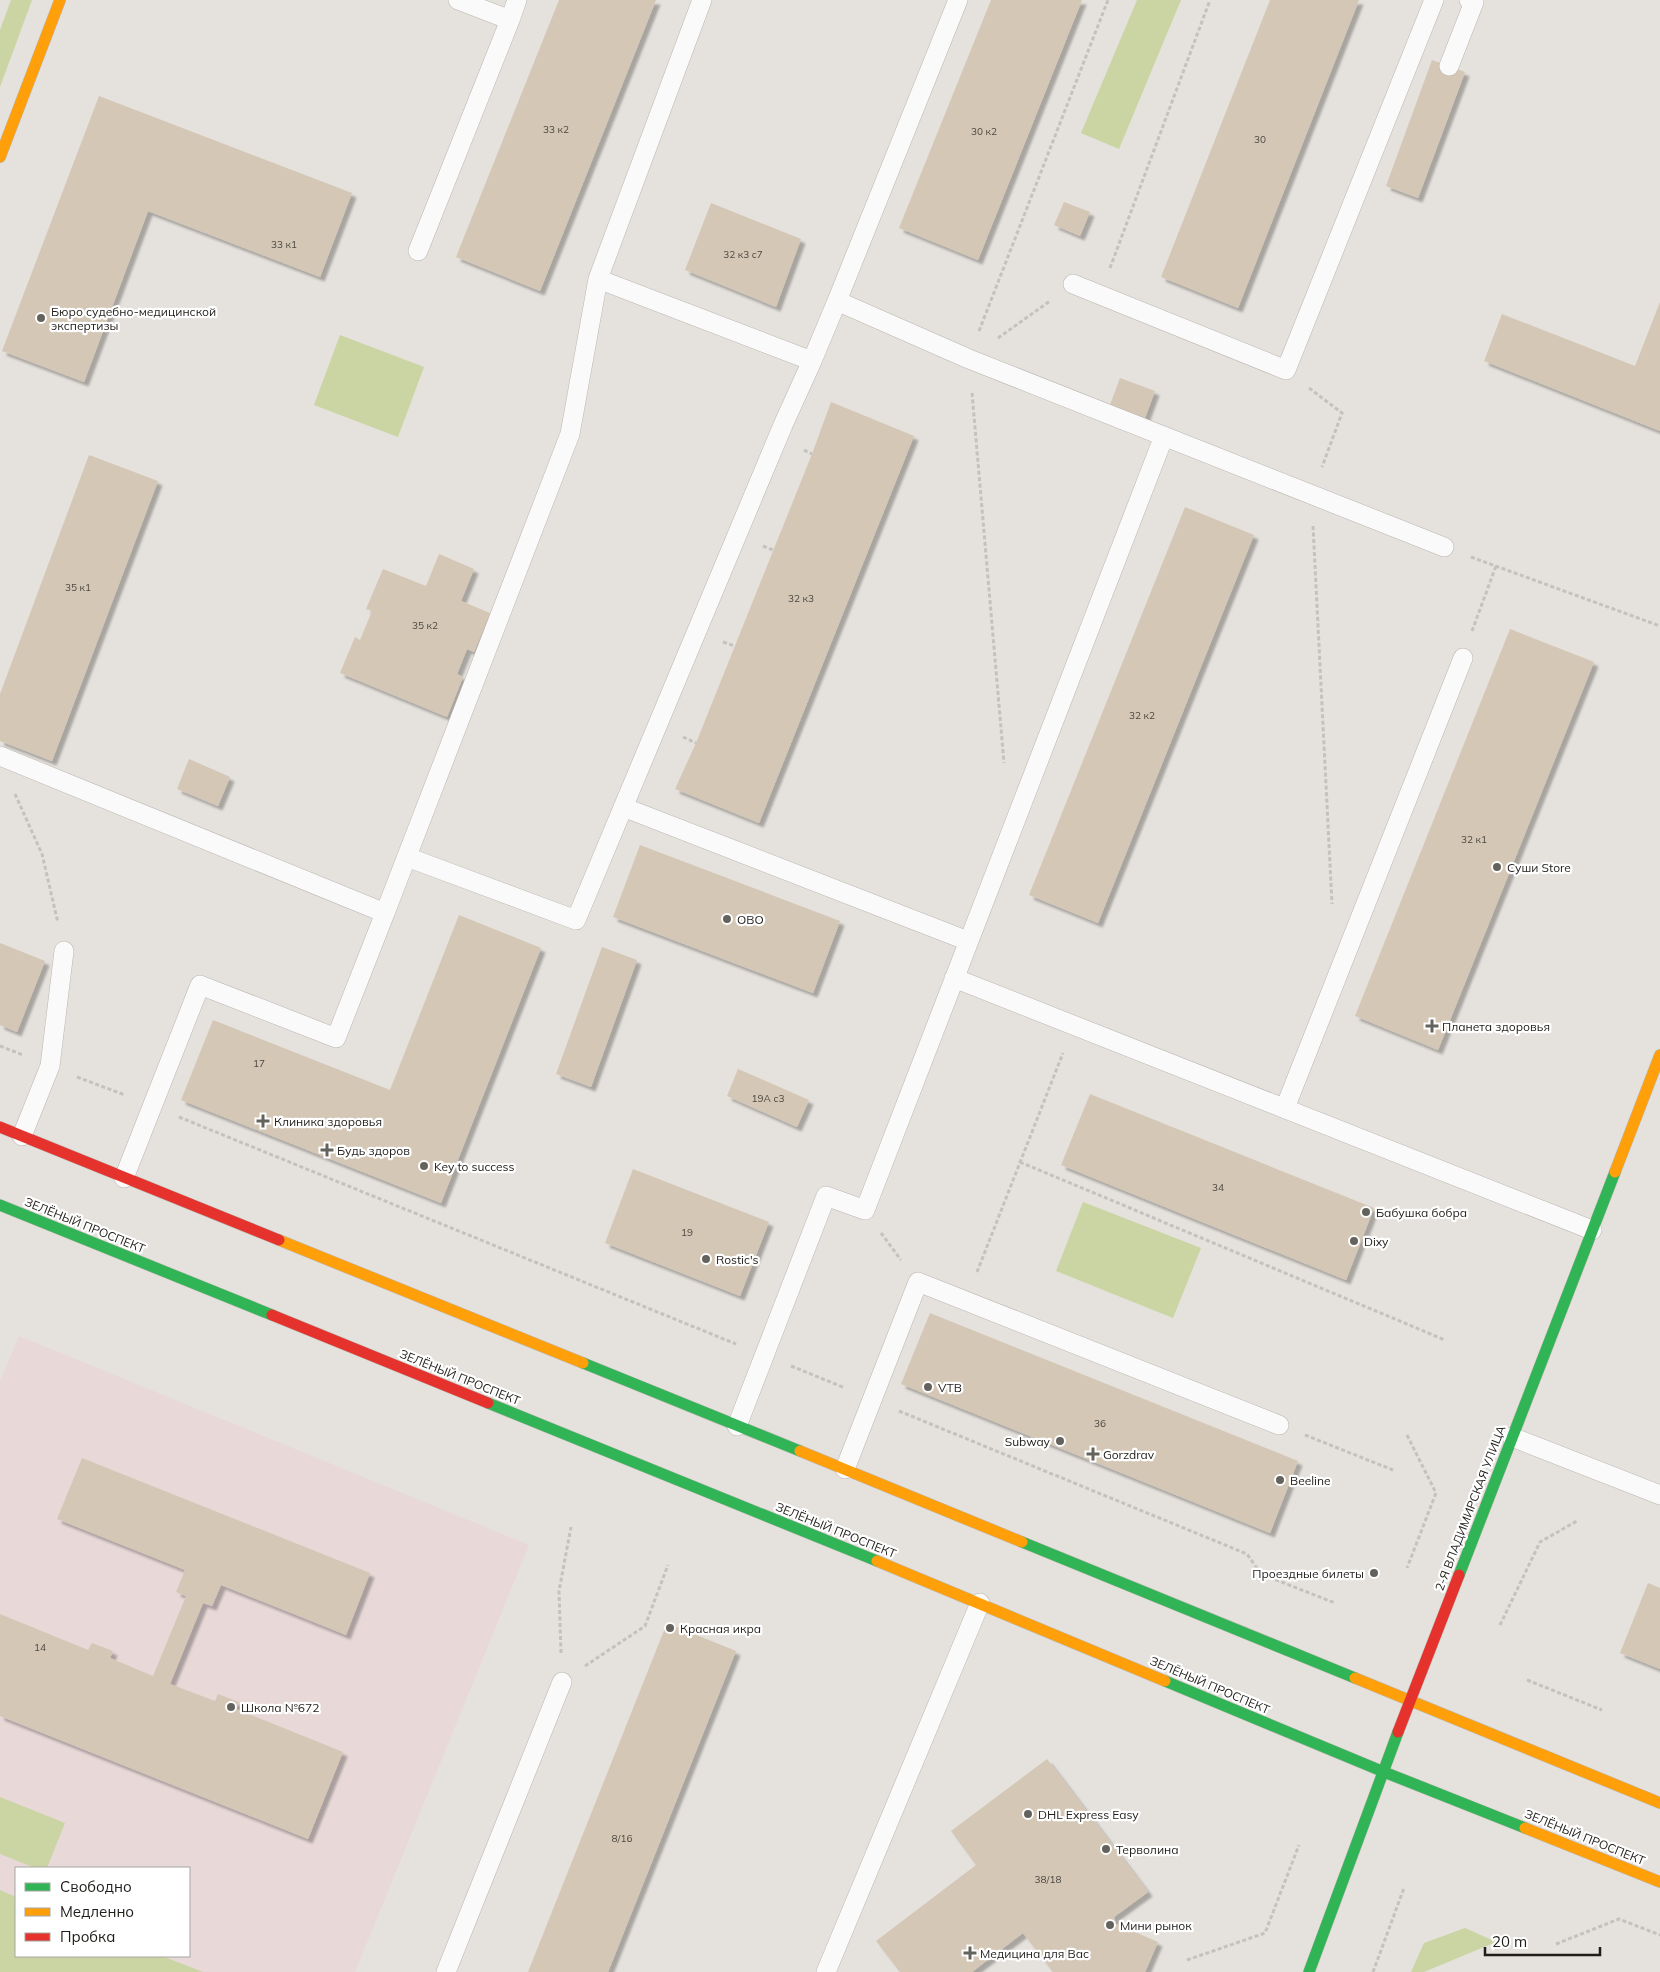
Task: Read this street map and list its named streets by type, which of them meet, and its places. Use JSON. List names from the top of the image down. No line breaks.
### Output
{"streets":{"main road":["ЗЕЛЁНЫЙ ПРОСПЕКТ","2-Я ВЛАДИМИРСКАЯ УЛИЦА"]},"crossings":[["ЗЕЛЁНЫЙ ПРОСПЕКТ","2-Я ВЛАДИМИРСКАЯ УЛИЦА"]],"places":{"other":["Бюро судебно-медицинской экспертизы","Суши Store","ОВО","Key to success","Бабушка бобра","Dixy","Rostic's","VTB","Subway","Beeline","Проездные билеты","Красная икра","Школа №672","DHL Express Easy","Терволина","Мини рынок"],"health":["Планета здоровья","Клиника здоровья","Будь здоров","Gorzdrav","Медицина для Вас"]},"house_numbers":["33 к2","30 к2","30","33 к1","32 к3 с7","35 к1","32 к3","35 к2","32 к2","32 к1","17","19А с3","34","19","36","14","8/16","38/18"],"legend":["Свободно","Медленно","Пробка"],"scale_bar":"20 m"}
